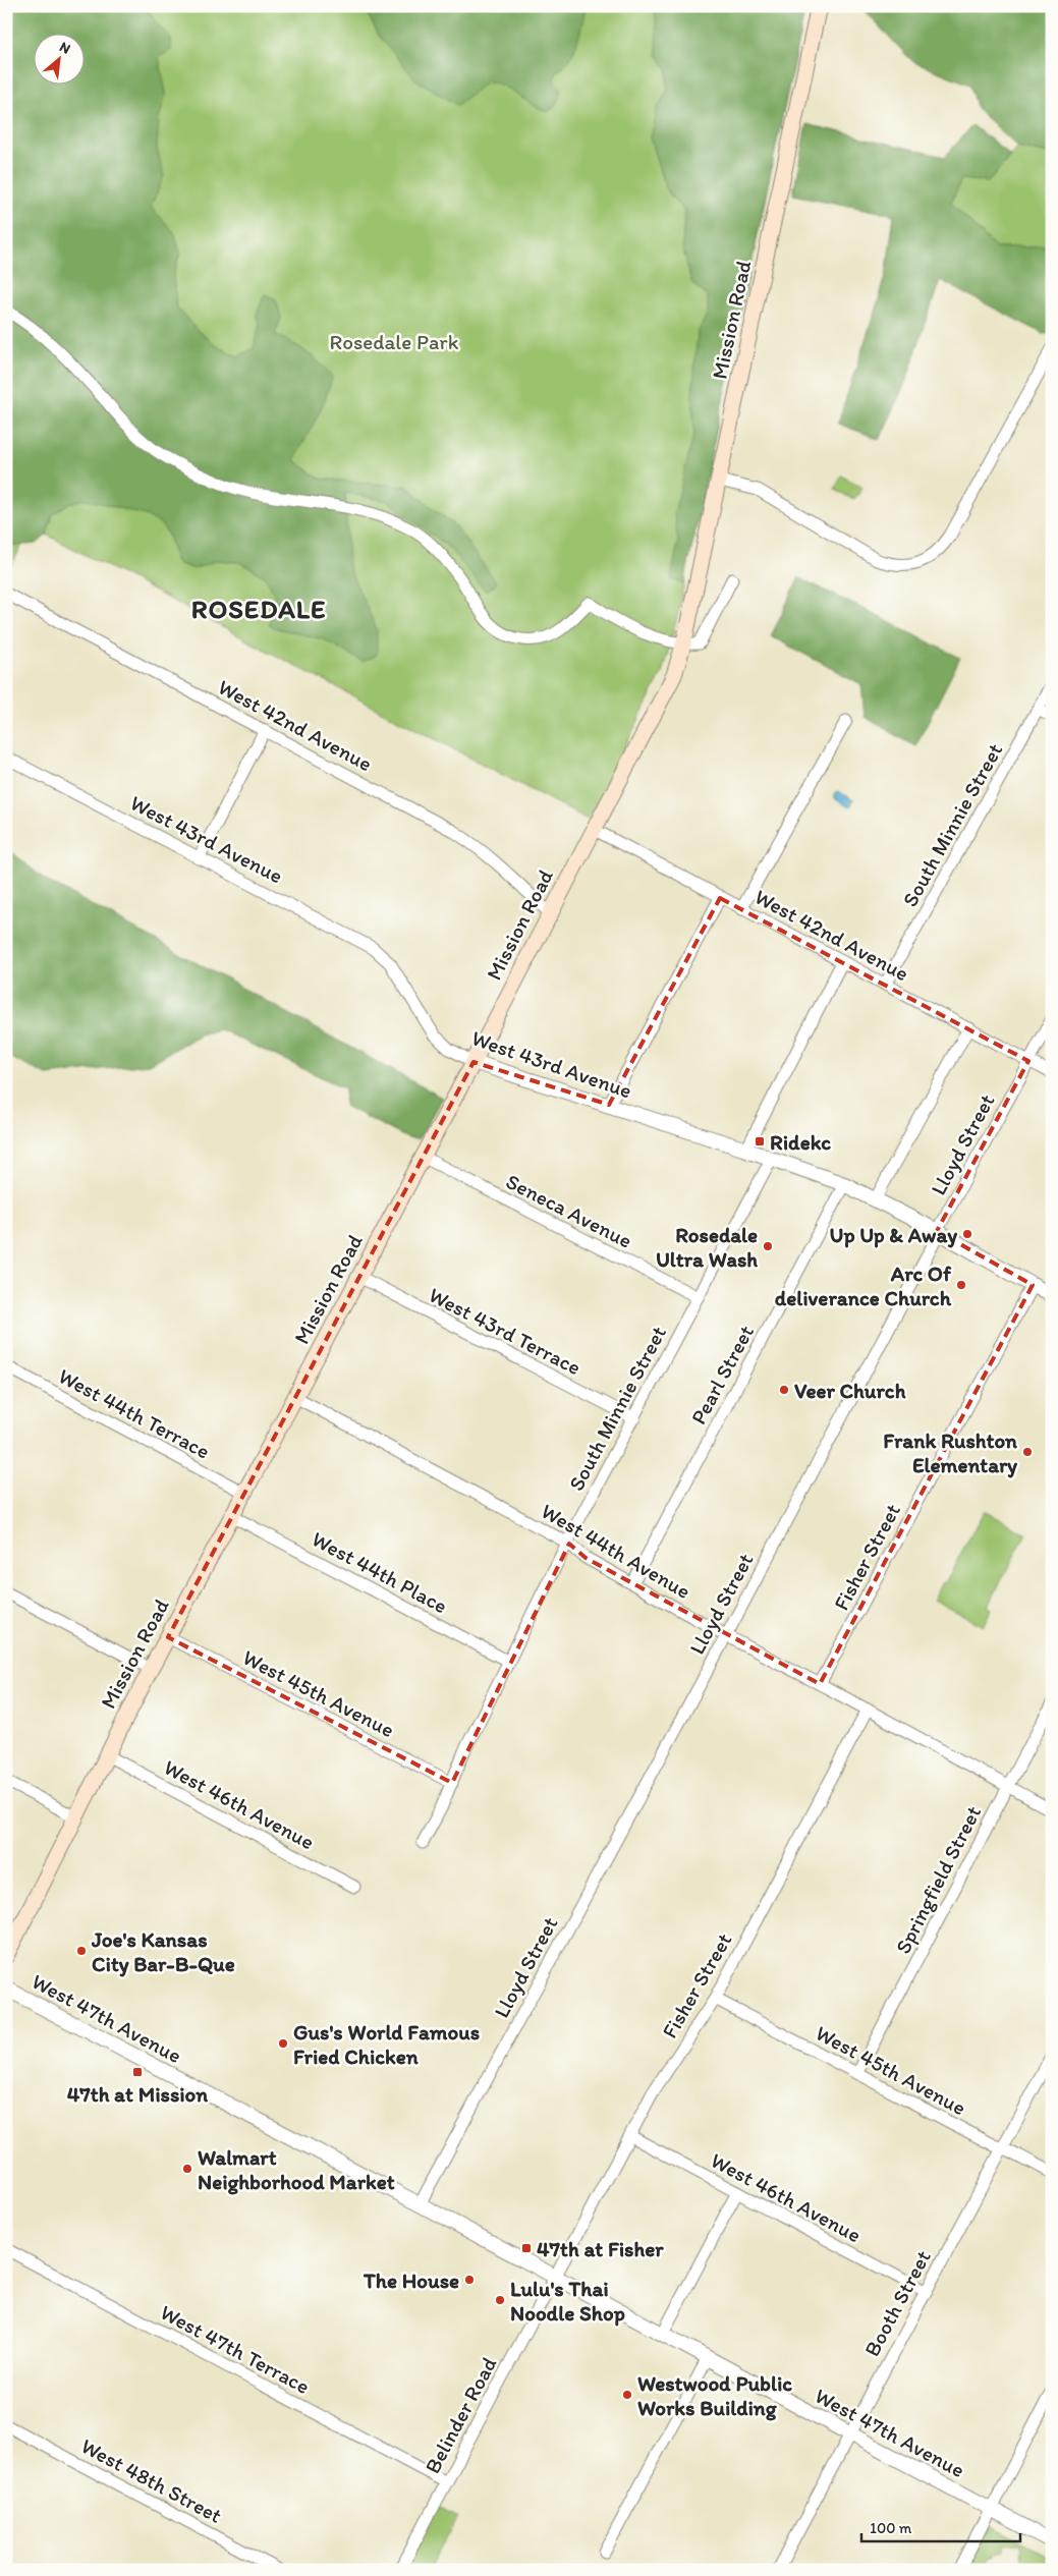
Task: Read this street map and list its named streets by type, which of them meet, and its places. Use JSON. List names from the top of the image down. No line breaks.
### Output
{"streets":{"main road":["Mission Road"],"street":["West 42nd Avenue","South Minnie Street","West 43rd Avenue","Lloyd Street","Seneca Avenue","West 43rd Terrace","Pearl Street","West 44th Terrace","West 44th Avenue","Fisher Street","West 44th Place","West 45th Avenue","West 46th Avenue","Springfield Street","West 47th Avenue","Booth Street","West 47th Terrace","Belinder Road","West 48th Street"]},"crossings":[["Mission Road","West 42nd Avenue"],["Mission Road","West 43rd Avenue"],["Mission Road","Seneca Avenue"],["Mission Road","West 43rd Terrace"],["Mission Road","West 44th Terrace"],["Mission Road","West 44th Avenue"],["Mission Road","West 44th Place"],["Mission Road","West 45th Avenue"],["Mission Road","West 46th Avenue"],["West 42nd Avenue","South Minnie Street"],["West 42nd Avenue","Lloyd Street"],["South Minnie Street","West 43rd Avenue"],["South Minnie Street","Seneca Avenue"],["South Minnie Street","West 43rd Terrace"],["South Minnie Street","West 44th Avenue"],["South Minnie Street","West 44th Place"],["South Minnie Street","West 45th Avenue"],["West 43rd Avenue","Lloyd Street"],["West 43rd Avenue","Pearl Street"],["West 43rd Avenue","Fisher Street"],["Lloyd Street","West 44th Avenue"],["Lloyd Street","West 47th Avenue"],["Pearl Street","West 44th Avenue"],["West 44th Avenue","Fisher Street"],["West 44th Avenue","Springfield Street"],["Fisher Street","West 45th Avenue"],["Fisher Street","West 46th Avenue"],["Fisher Street","West 47th Avenue"],["Fisher Street","Belinder Road"],["West 45th Avenue","Springfield Street"],["West 45th Avenue","Booth Street"],["West 46th Avenue","Booth Street"],["West 47th Avenue","Booth Street"],["West 47th Avenue","Belinder Road"],["West 47th Terrace","Belinder Road"]],"districts":["ROSEDALE"],"parks":["Rosedale Park"],"places":{"transit":["Ridekc","47th at Mission","47th at Fisher"],"other":["Up Up & Away","Rosedale Ultra Wash","Arc Of deliverance Church","Veer Church","Frank Rushton Elementary","Joe's Kansas City Bar-B-Que","Gus's World Famous Fried Chicken","Walmart Neighborhood Market","The House","Lulu's Thai Noodle Shop","Westwood Public Works Building"]},"scale_bar":"100 m","north":"top right"}
